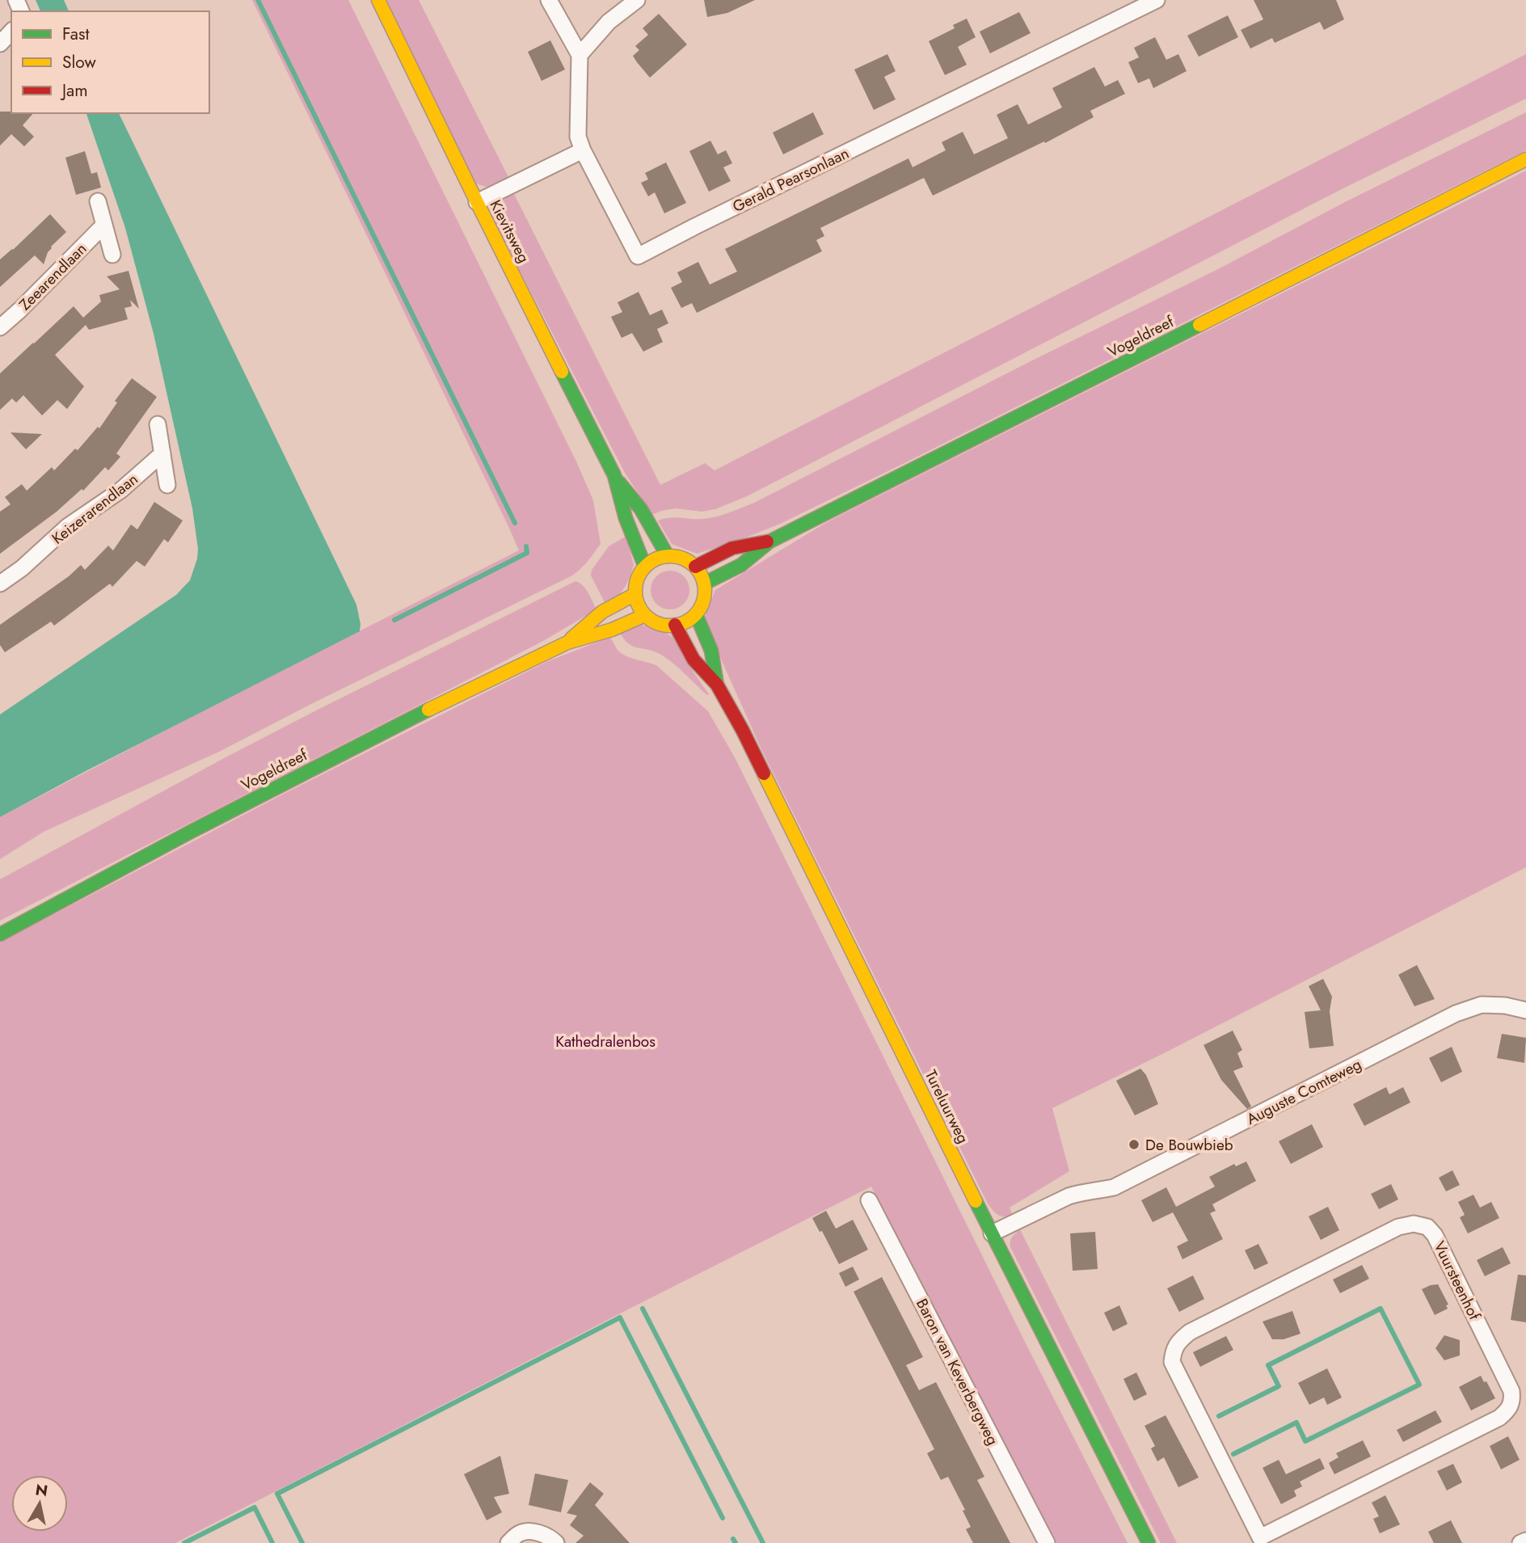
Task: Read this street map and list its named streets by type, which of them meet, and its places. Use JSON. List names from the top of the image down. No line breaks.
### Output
{"streets":{"main road":["Kievitsweg","Vogeldreef","Tureluurweg"],"street":["Gerald Pearsonlaan","Zeearendlaan","Keizerarendlaan","Auguste Comteweg","Vuursteenhof","Baron van Keverbergweg"]},"crossings":[["Kievitsweg","Vogeldreef"],["Kievitsweg","Tureluurweg"],["Vogeldreef","Tureluurweg"],["Auguste Comteweg","Tureluurweg"]],"parks":["Kathedralenbos"],"places":["De Bouwbieb"],"legend":["Fast","Slow","Jam"],"north":"top"}
